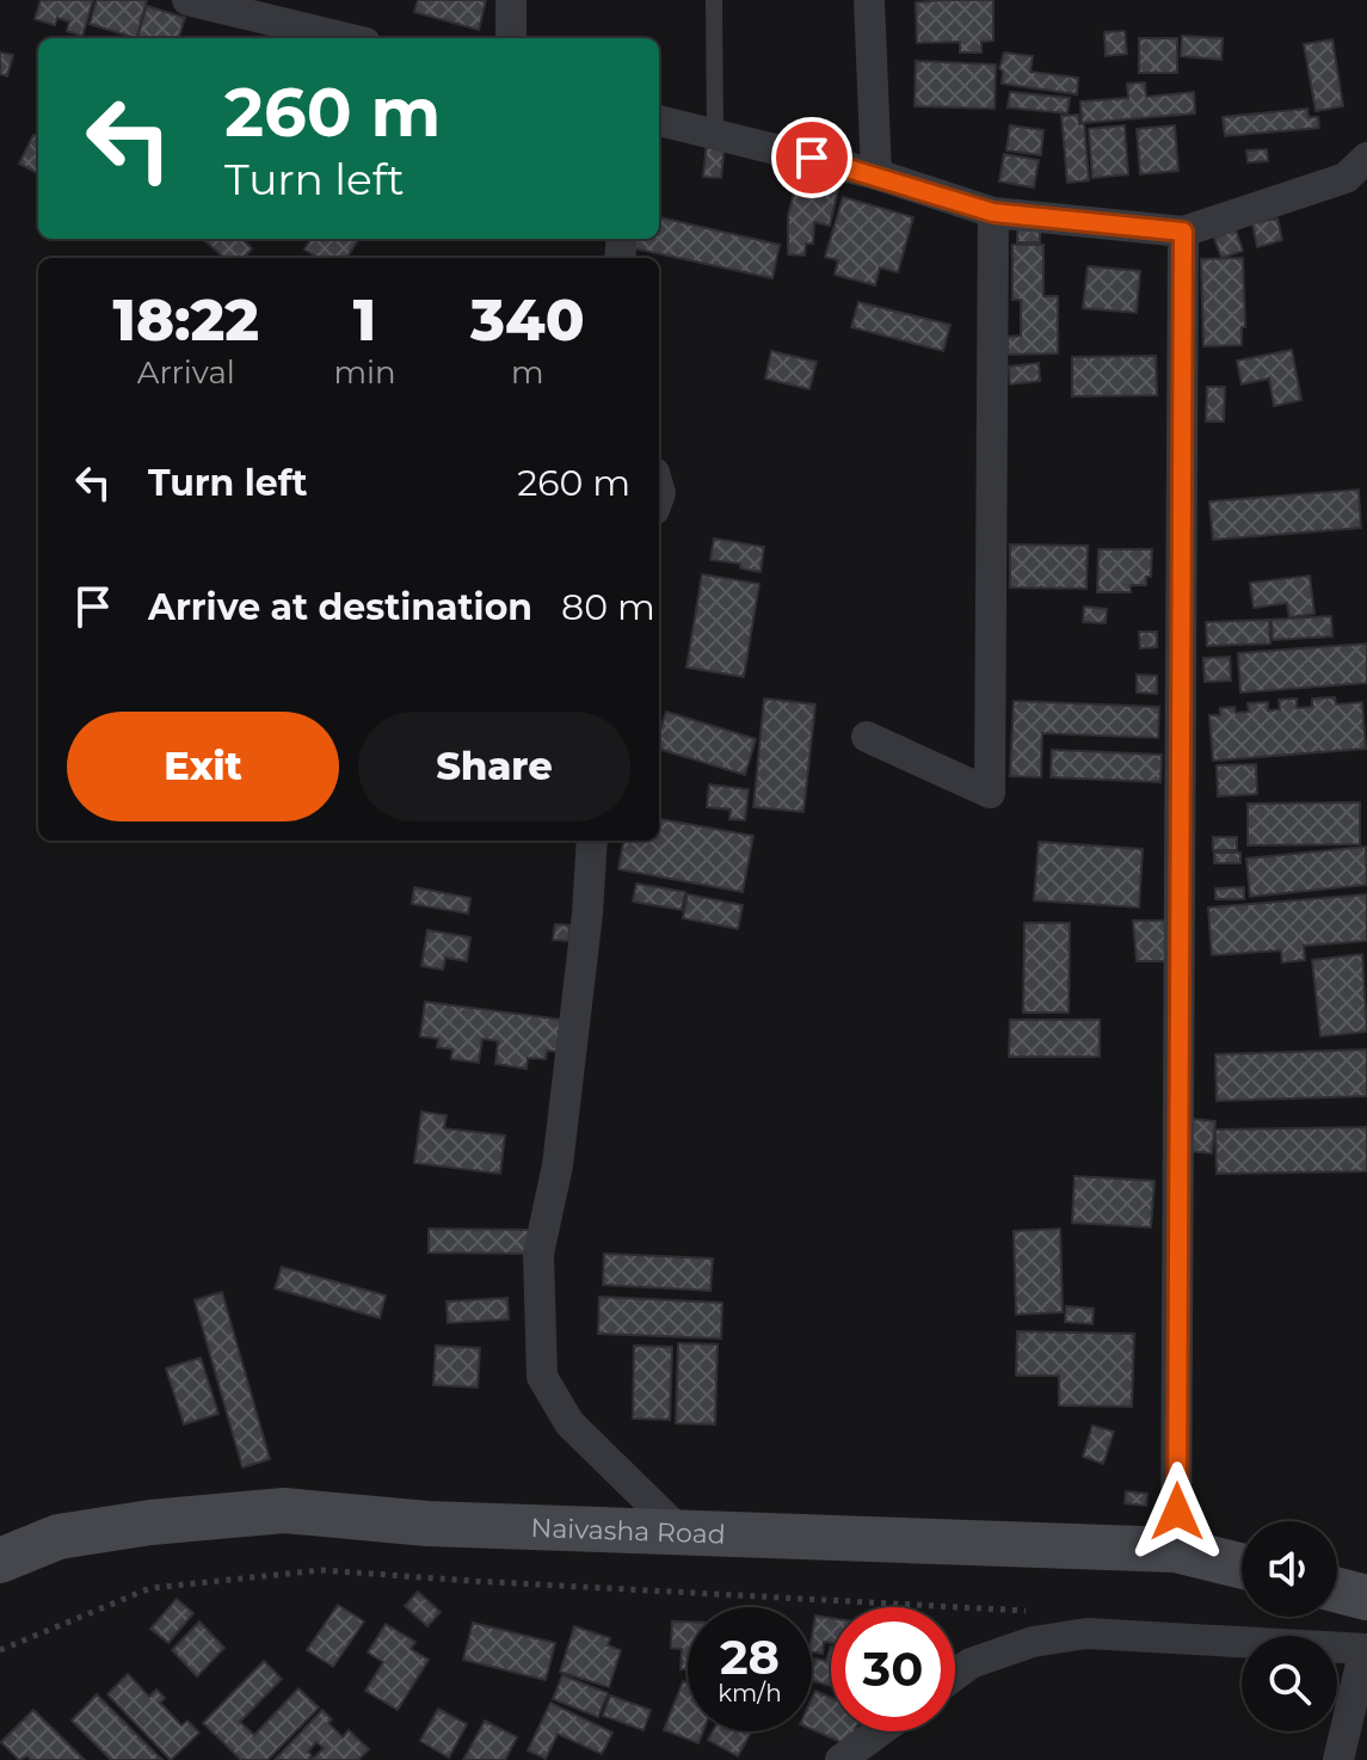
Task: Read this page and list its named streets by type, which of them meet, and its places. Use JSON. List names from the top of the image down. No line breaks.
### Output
{"streets":{"main road":["Naivasha Road"]},"page":{"turn":["260 m","Turn left"],"eta":["18:22","Arrival","1","min","340","m"],"list":[{"name":"Turn left","value":"260 m"},{"name":"Arrive at destination","value":"80 m"}],"buttons":["Exit","Share"],"speed":"28 km/h","limit":"30"}}
